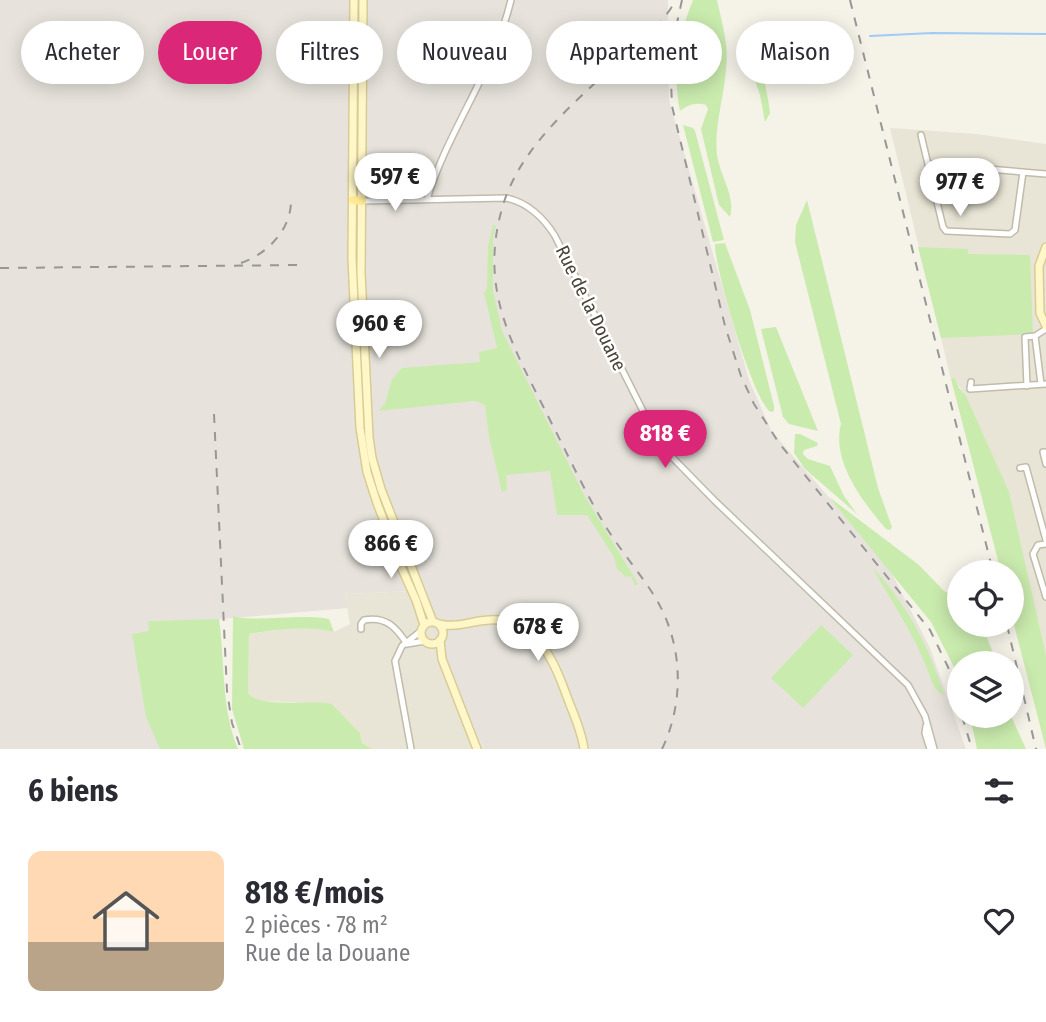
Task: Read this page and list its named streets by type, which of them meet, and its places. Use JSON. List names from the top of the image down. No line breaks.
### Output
{"streets":{"street":["Rue de la Douane"]},"page":{"chip":["Acheter","Louer","Filtres","Nouveau","Appartement","Maison"],"price":["597 €","977 €","960 €","818 €","866 €","678 €"],"heading":"6 biens","list":[{"name":"818 €/mois","note":"2 pièces · 78 m² · Rue de la Douane"}]}}
